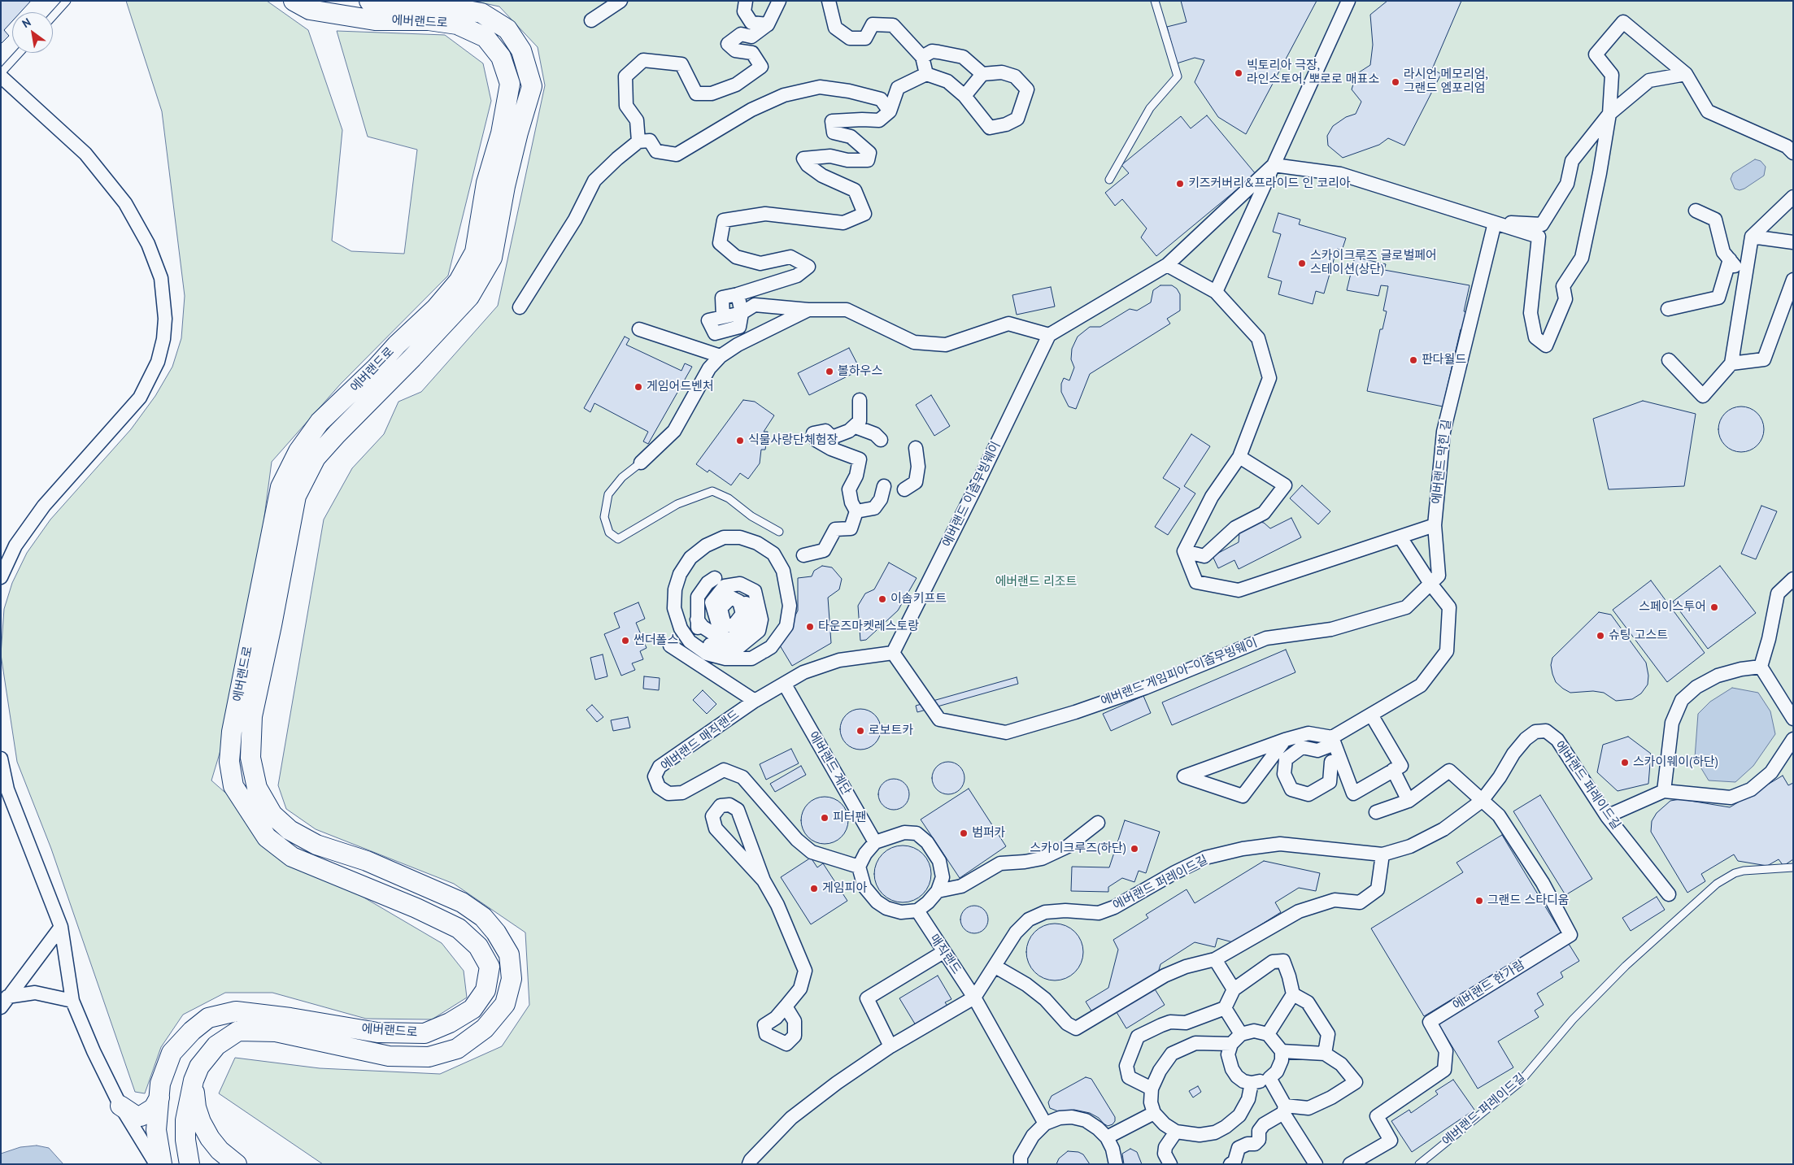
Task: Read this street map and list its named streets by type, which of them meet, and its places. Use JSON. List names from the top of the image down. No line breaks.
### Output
{"streets":{"street":["에버랜드로","에버랜드 막힌 길","에버랜드 이솝무빙웨이","에버랜드 게임피아~이솝무빙웨이","에버랜드 매직랜드","에버랜드 계단","에버랜드 퍼레이드길","매직랜드","에버랜드 한가람"]},"crossings":[["에버랜드 막힌 길","에버랜드 게임피아~이솝무빙웨이"],["에버랜드 이솝무빙웨이","에버랜드 게임피아~이솝무빙웨이"],["에버랜드 이솝무빙웨이","에버랜드 매직랜드"],["에버랜드 게임피아~이솝무빙웨이","에버랜드 매직랜드"],["에버랜드 매직랜드","에버랜드 계단"],["에버랜드 매직랜드","매직랜드"],["에버랜드 계단","매직랜드"],["에버랜드 퍼레이드길","매직랜드"],["에버랜드 퍼레이드길","에버랜드 한가람"]],"parks":["에버랜드 리조트"],"places":["빅토리아 극장, 라인스토어, 뽀로로 매표소","라시언 메모리엄, 그랜드 엠포리엄","키즈커버리&프라이드 인 코리아","스카이크루즈 글로벌페어 스테이션(상단)","판다월드","볼하우스","게임어드벤처","식물사랑단체험장","이솝키프트","스페이스투어","타운즈마켓레스토랑","슈팅 고스트","썬더폴스","로보트카","스카이웨이(하단)","피터팬","범퍼카","스카이크루즈(하단)","게임피아","그랜드 스타디움"],"north":"top left"}
